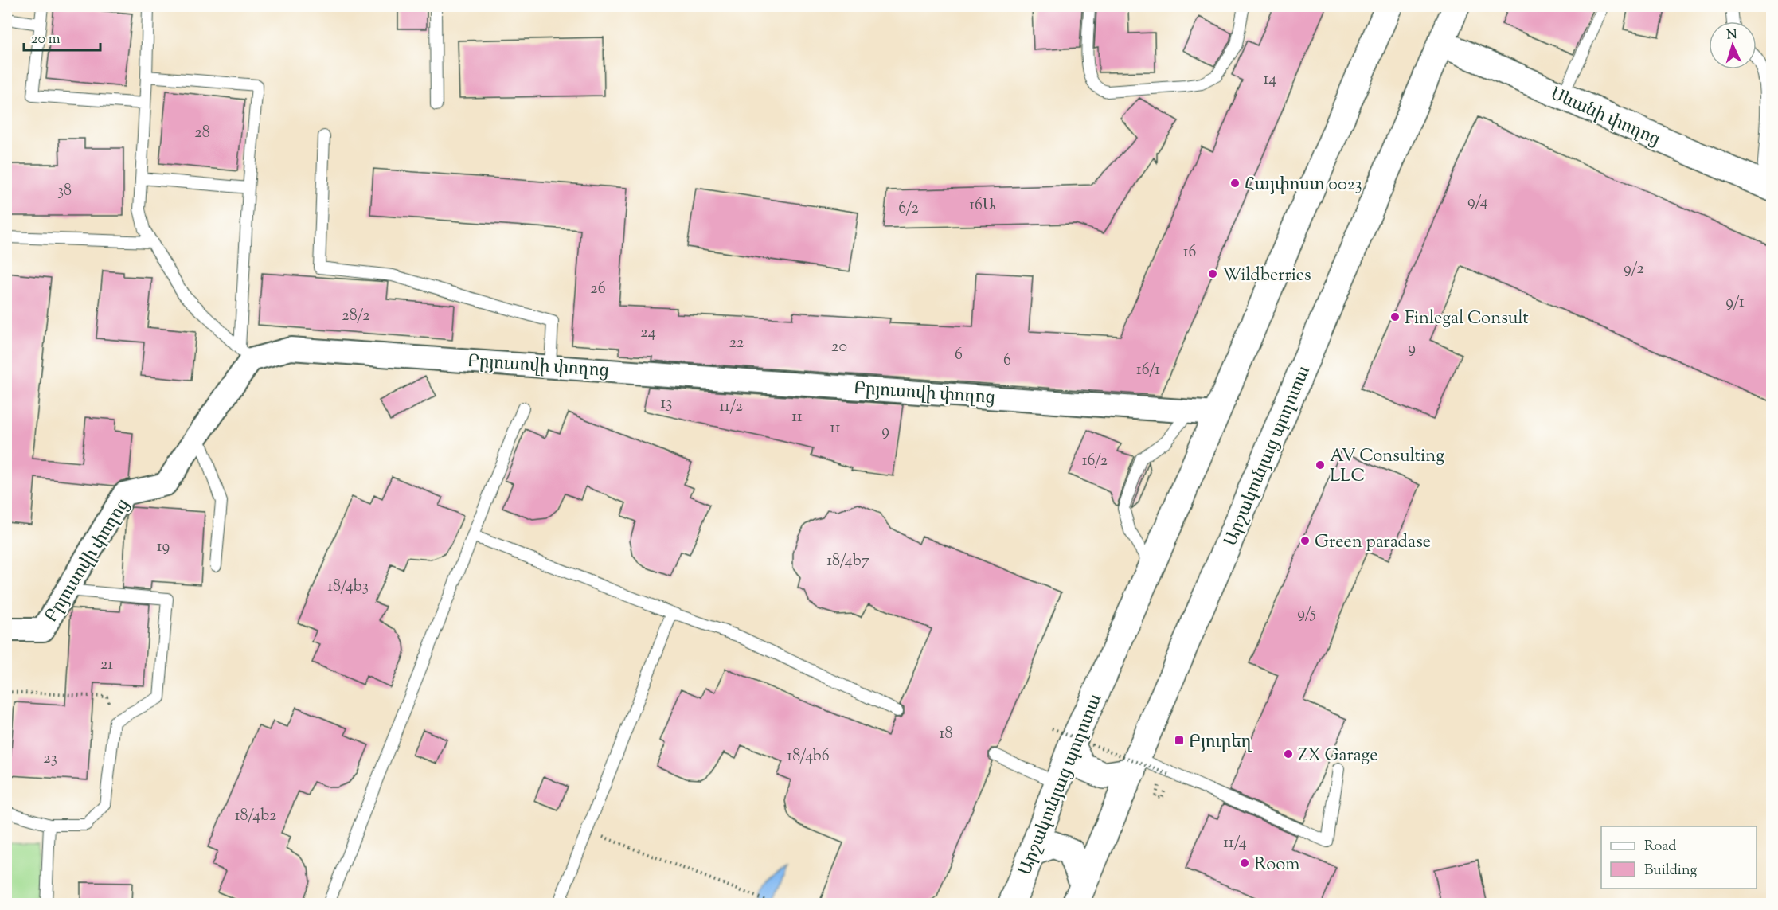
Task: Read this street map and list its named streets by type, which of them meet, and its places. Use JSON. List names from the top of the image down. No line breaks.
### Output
{"streets":{"main road":["Սևանի փողոց","Արշակունյաց պողոտա"],"street":["Բրյուսովի փողոց"]},"crossings":[["Սևանի փողոց","Արշակունյաց պողոտա"],["Բրյուսովի փողոց","Արշակունյաց պողոտա"]],"places":{"other":["Հայփոստ 0023","Wildberries","Finlegal Consult","AV Consulting LLC","Green paradase","ZX Garage","Room"],"transit":["Բյուրեղ"]},"house_numbers":["14","28","38","9/4","16Ա","6/2","16","9/2","26","9/1","28/2","24","22","20","9","6","6","16/1","13","11/2","11","11","9","16/2","19","18/4b7","18/4b3","9/5","21","18","18/4b6","23","18/4b2","11/4"],"legend":["Road","Building"],"scale_bar":"20 m","north":"top"}
